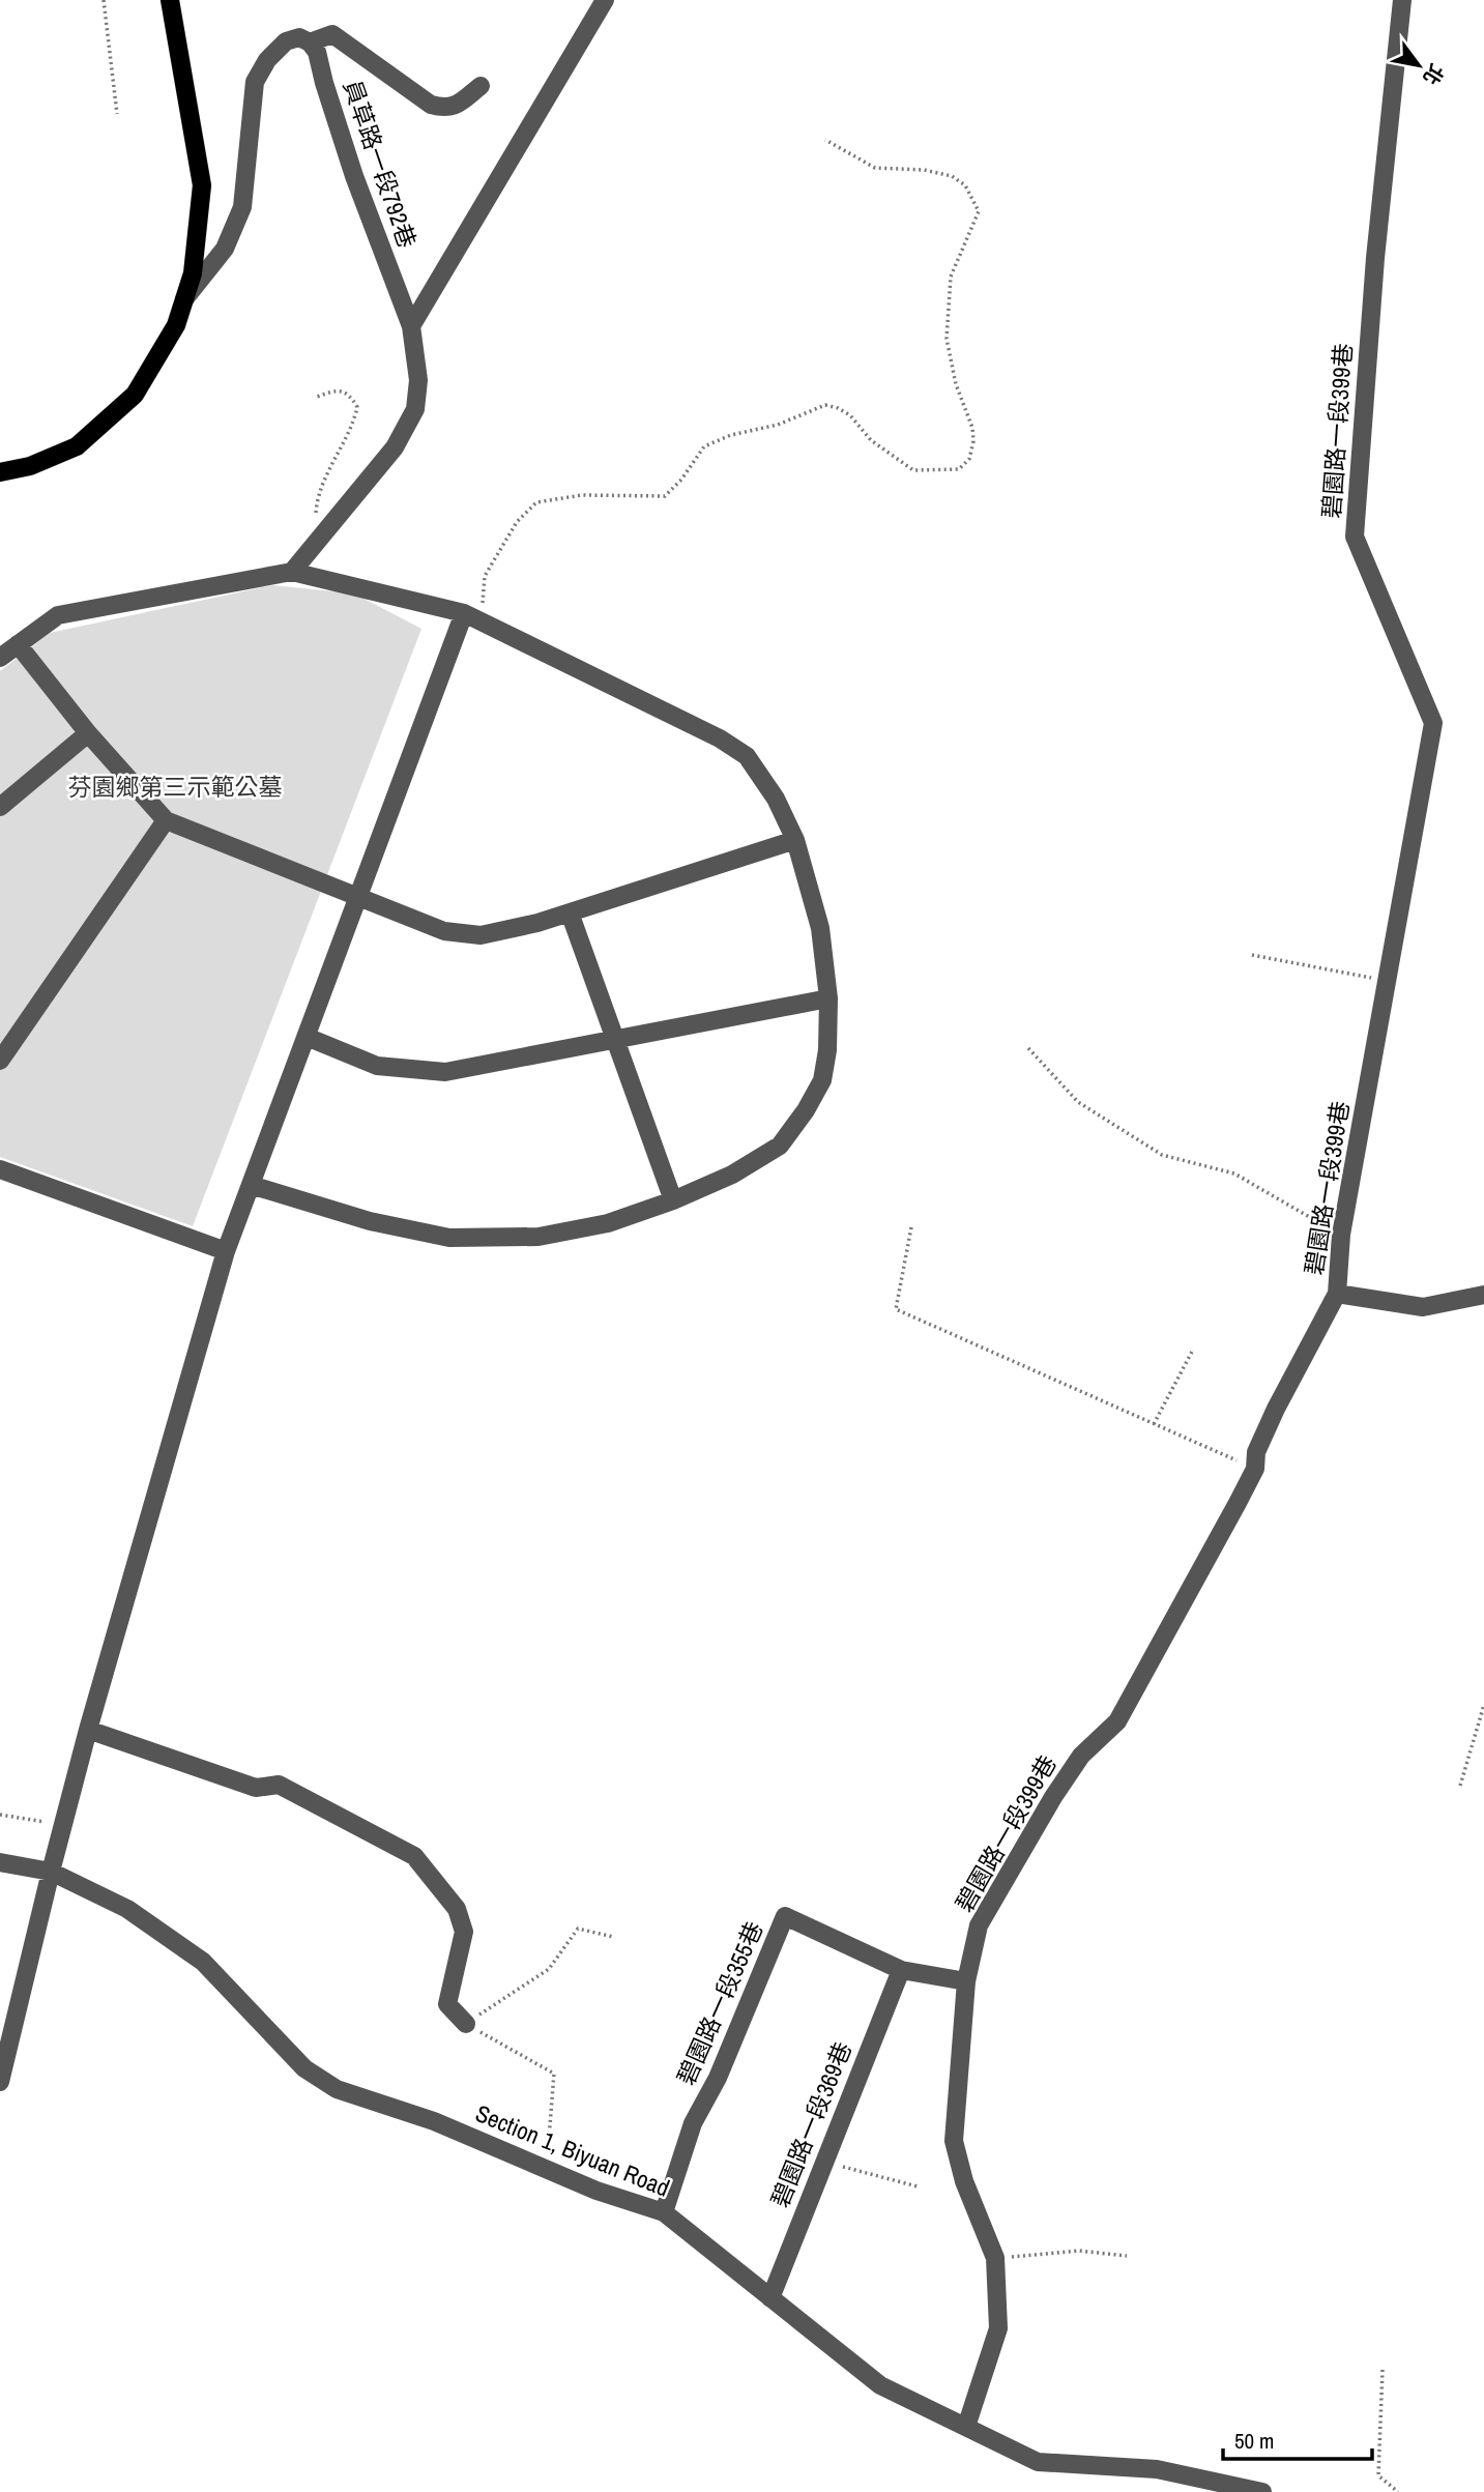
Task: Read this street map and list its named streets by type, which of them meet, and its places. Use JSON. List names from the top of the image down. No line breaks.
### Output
{"streets":{"street":["員草路一段792巷","碧園路一段399巷","碧園路一段355巷","碧園路一段369巷","Section 1, Biyuan Road"]},"crossings":[["碧園路一段399巷","碧園路一段355巷"],["碧園路一段399巷","Section 1, Biyuan Road"],["碧園路一段355巷","碧園路一段369巷"],["碧園路一段355巷","Section 1, Biyuan Road"],["碧園路一段369巷","Section 1, Biyuan Road"]],"parks":["芬園鄉第三示範公墓"],"scale_bar":"50 m","north":"bottom right"}
